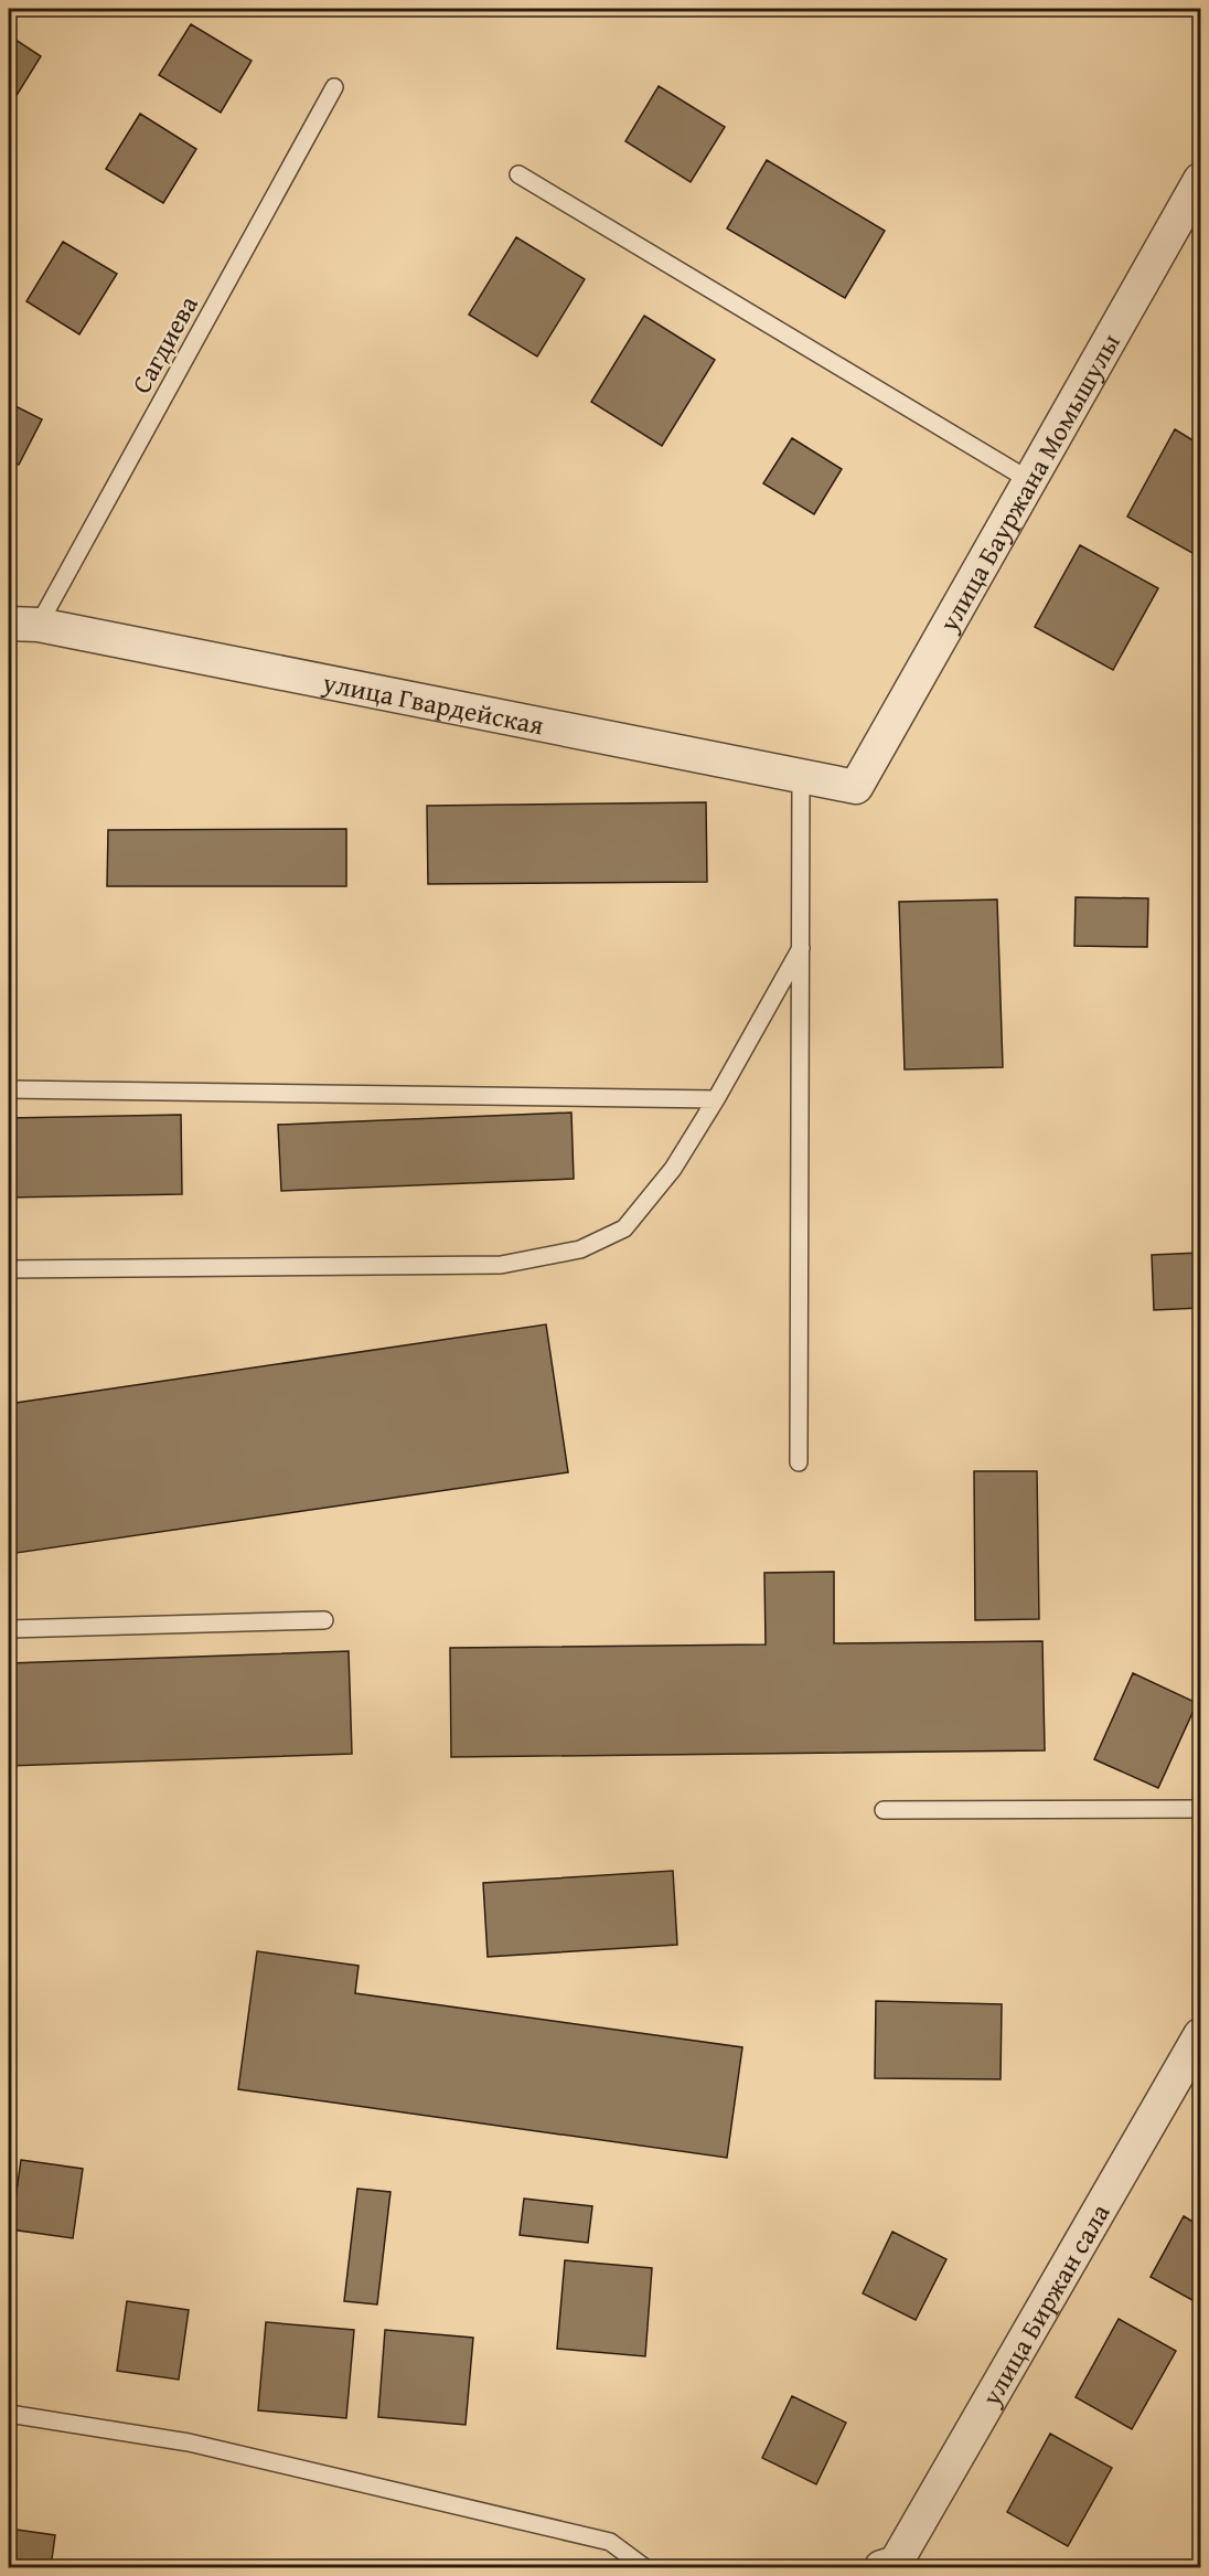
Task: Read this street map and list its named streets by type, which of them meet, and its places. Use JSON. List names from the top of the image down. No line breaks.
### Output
{"streets":{"street":["улица Бауржана Момышулы","улица Гвардейская","улица Биржан сала"],"lane":["Сагдиева"]},"crossings":[["Сагдиева","улица Гвардейская"],["улица Бауржана Момышулы","улица Гвардейская"]]}
